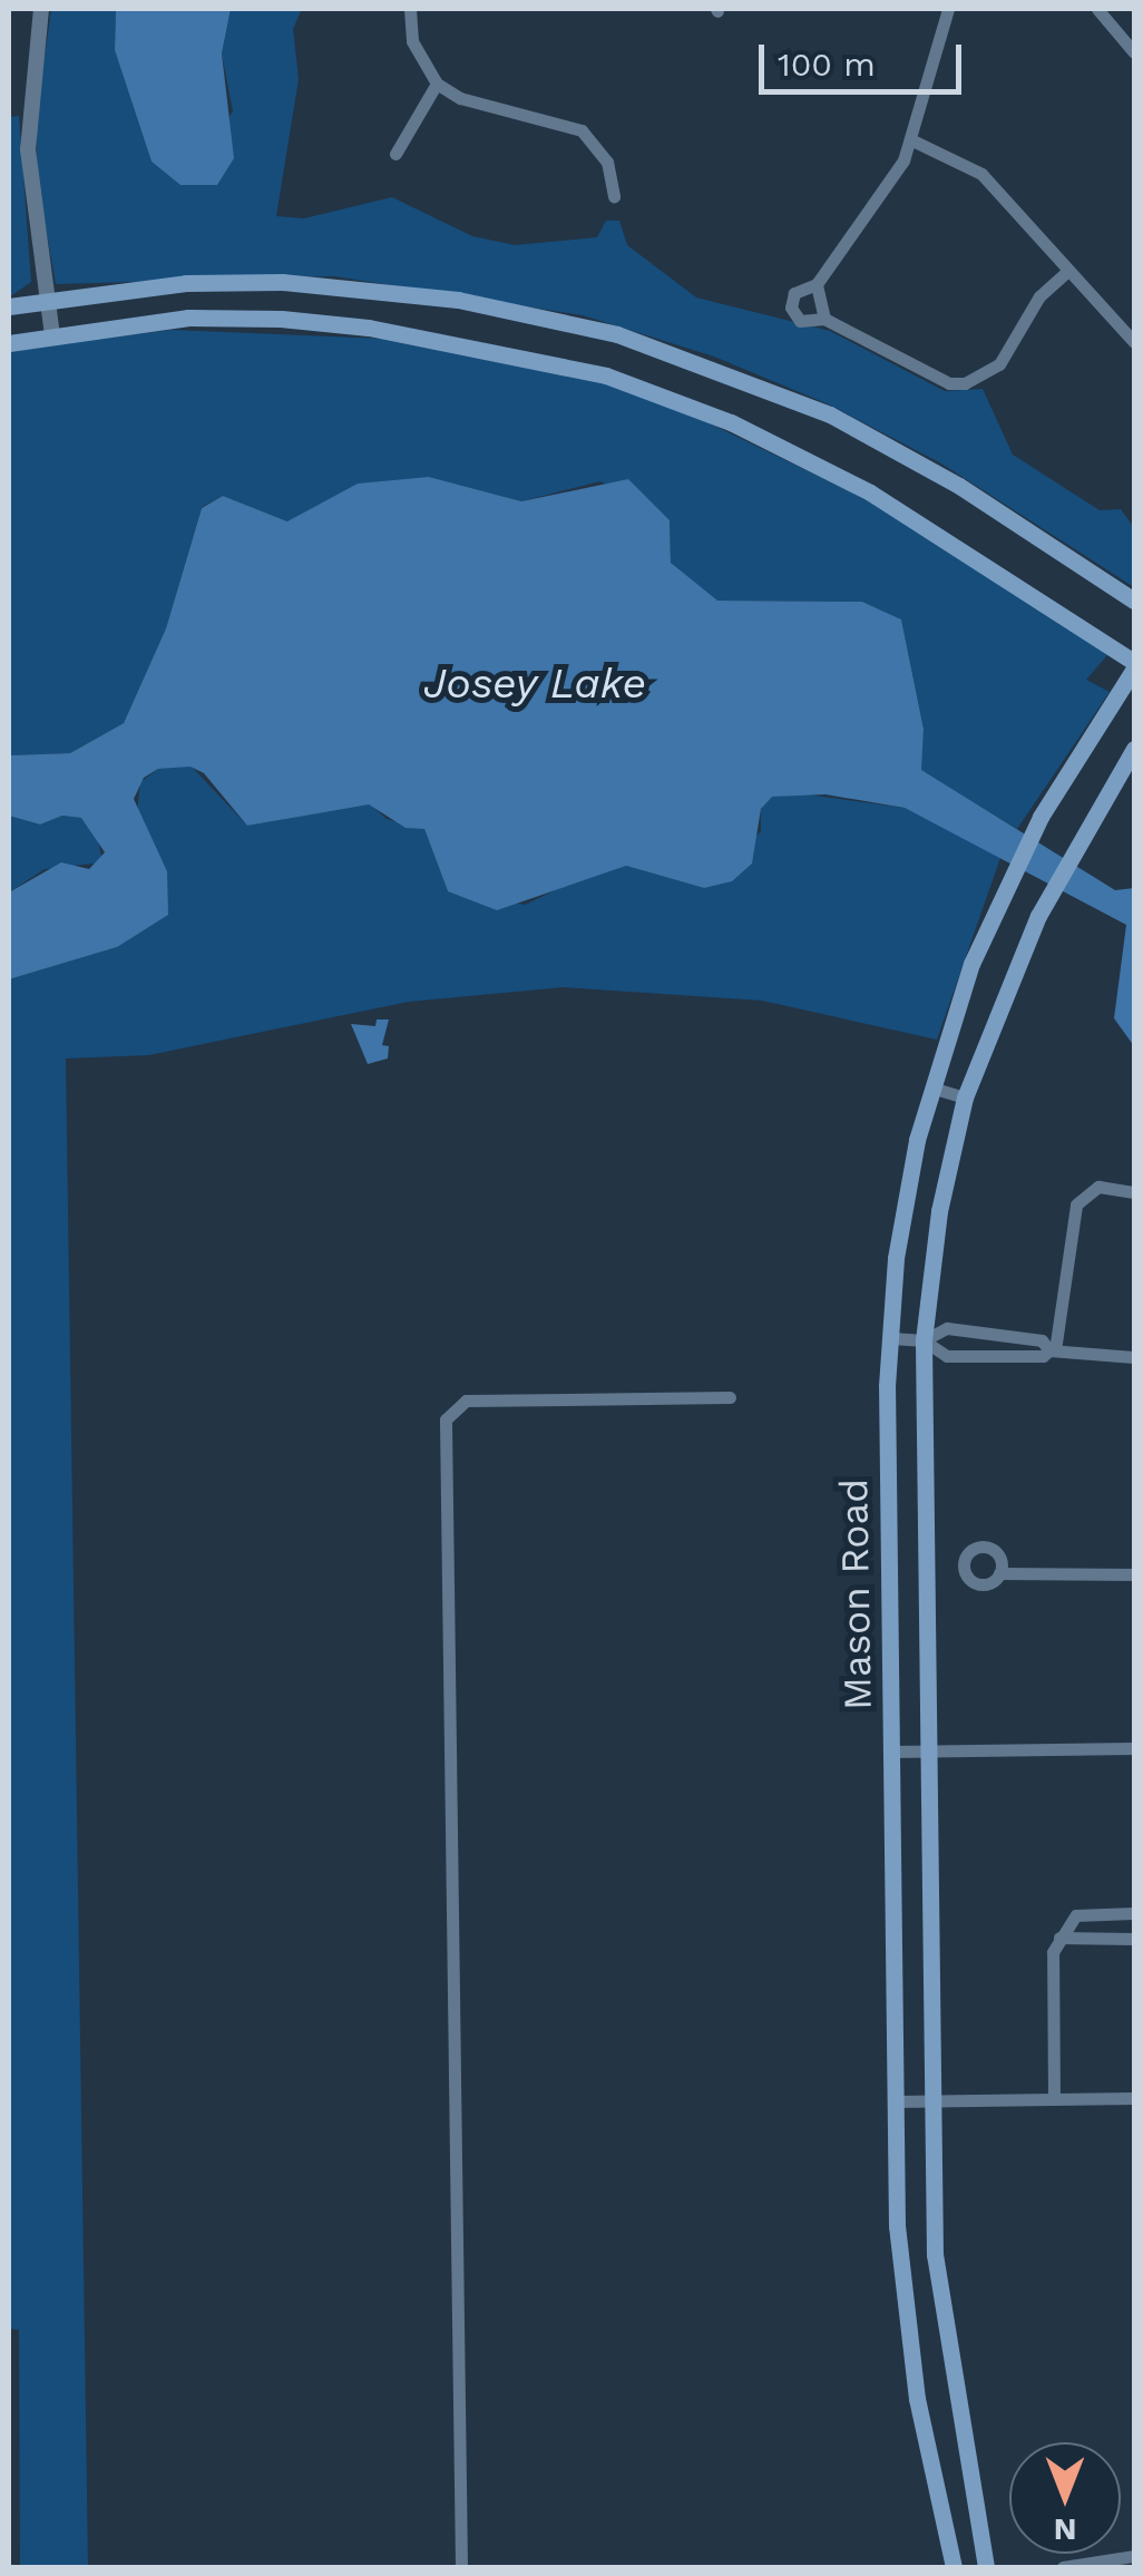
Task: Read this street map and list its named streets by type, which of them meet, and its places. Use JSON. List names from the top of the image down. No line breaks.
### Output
{"streets":{"main road":["Mason Road"]},"water":["Josey Lake"],"scale_bar":"100 m","north":"bottom"}
